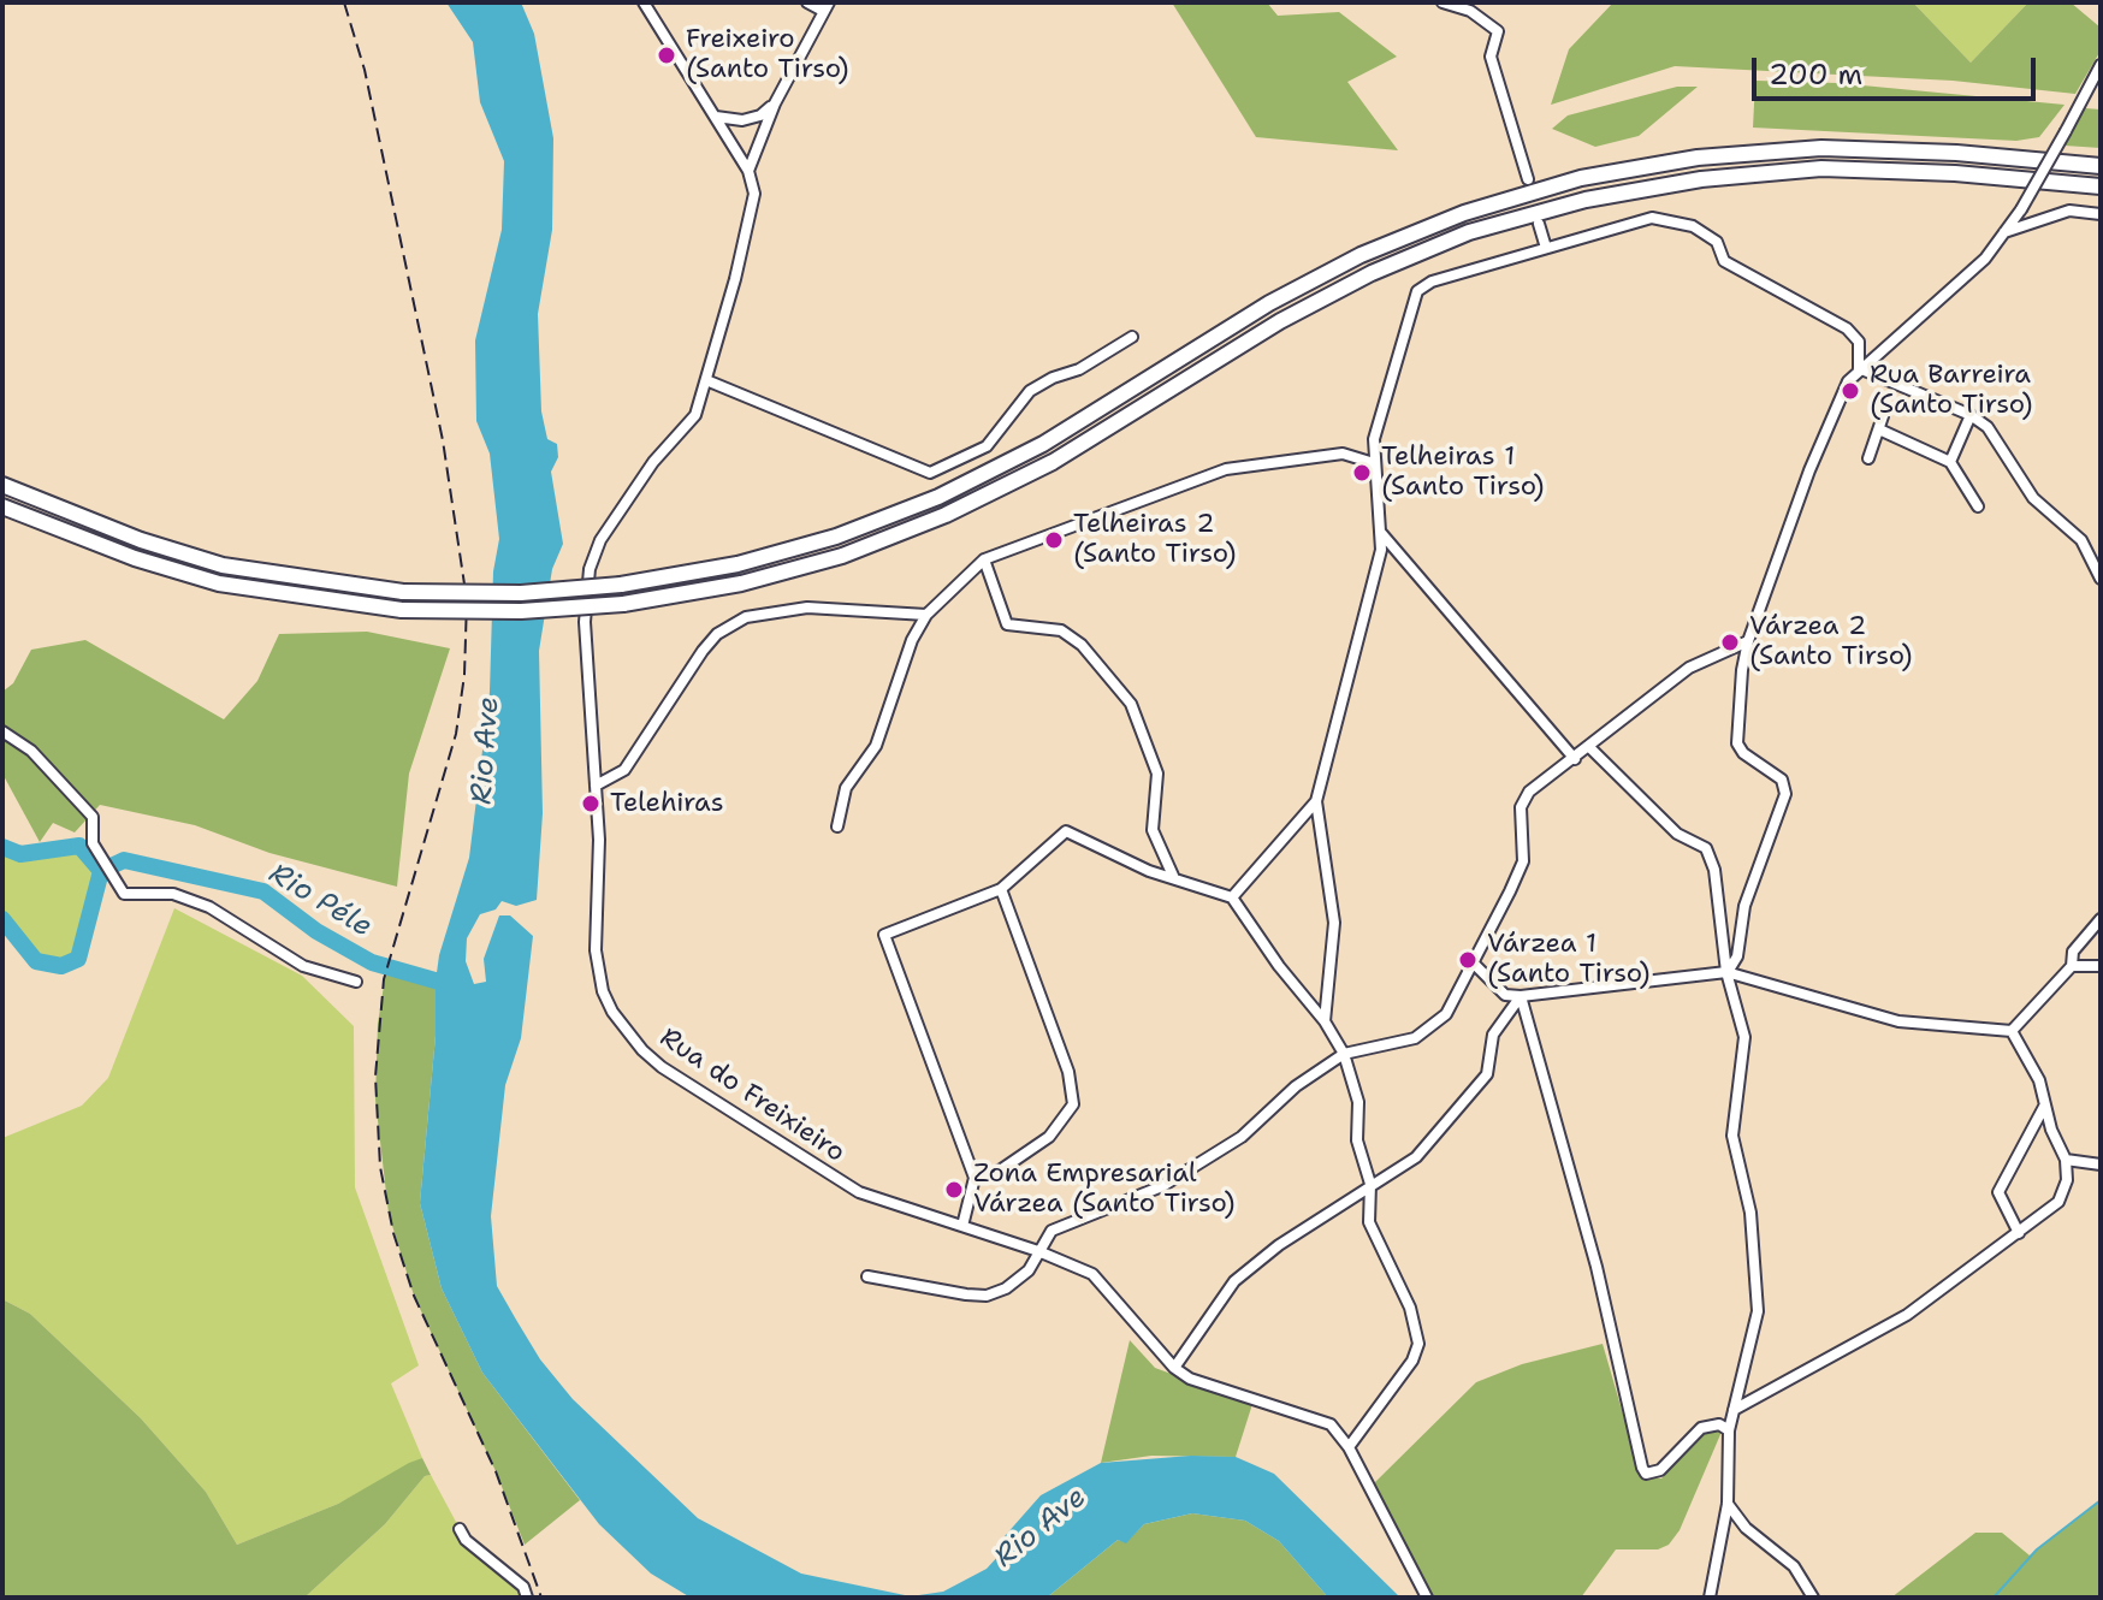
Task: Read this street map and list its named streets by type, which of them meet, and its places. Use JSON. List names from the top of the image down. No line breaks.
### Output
{"streets":{"street":["Rua do Freixieiro"]},"water":["Rio Ave","Rio Péle"],"places":["Freixeiro (Santo Tirso)","Rua Barreira (Santo Tirso)","Telheiras 1 (Santo Tirso)","Telheiras 2 (Santo Tirso)","Várzea 2 (Santo Tirso)","Telehiras","Várzea 1 (Santo Tirso)","Zona Empresarial Várzea (Santo Tirso)"],"scale_bar":"200 m"}
